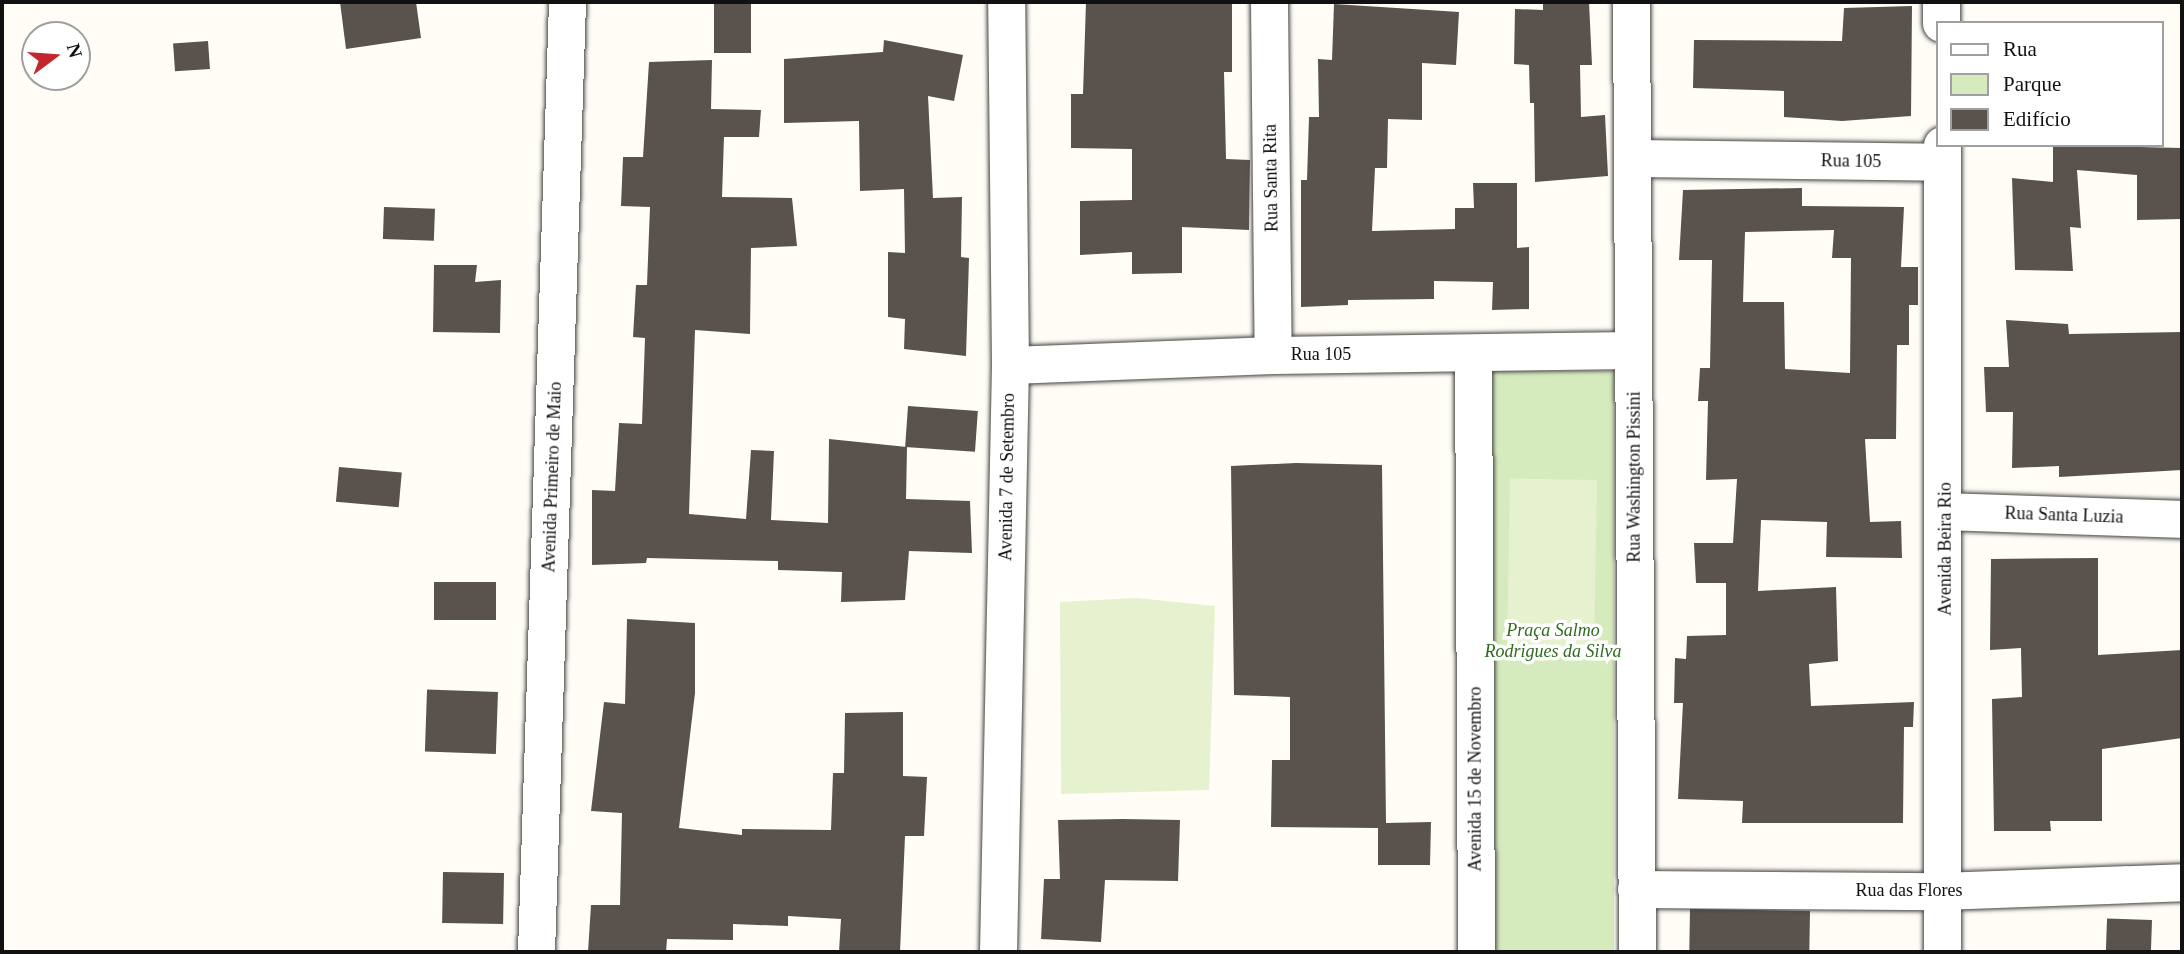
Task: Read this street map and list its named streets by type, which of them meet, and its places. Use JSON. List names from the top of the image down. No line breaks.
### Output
{"streets":{"street":["Rua 105","Rua Santa Rita","Avenida Primeiro de Maio","Avenida 7 de Setembro","Rua Washington Pissini","Rua Santa Luzia","Avenida Beira Rio","Avenida 15 de Novembro","Rua das Flores"]},"crossings":[["Rua 105","Rua Santa Rita"],["Rua 105","Avenida 7 de Setembro"],["Rua 105","Rua Washington Pissini"],["Rua 105","Avenida Beira Rio"],["Rua 105","Avenida 15 de Novembro"],["Rua Washington Pissini","Rua das Flores"],["Rua Santa Luzia","Avenida Beira Rio"],["Avenida Beira Rio","Rua das Flores"]],"parks":["Praça Salmo Rodrigues da Silva"],"legend":["Rua","Parque","Edifício"],"north":"right"}
